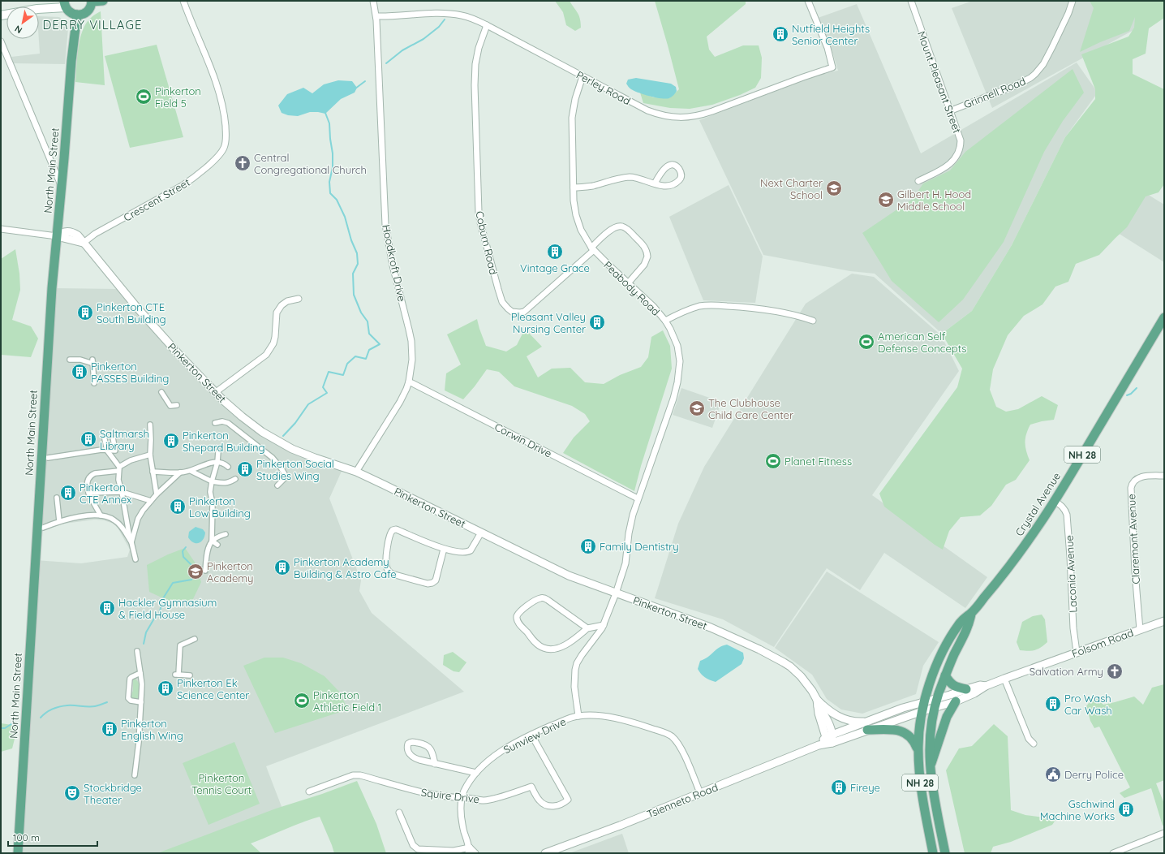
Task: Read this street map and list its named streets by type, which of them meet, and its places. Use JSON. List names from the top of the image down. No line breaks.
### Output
{"streets":{"main road":["North Main Street","NH 28","Crystal Avenue"],"street":["Mount Pleasant Street","Perley Road","Grinnell Road","Crescent Street","Coburn Road","Hoodkroft Drive","Peabody Road","Pinkerton Street","Corwin Drive","Claremont Avenue","Laconia Avenue","Folsom Road","Sunview Drive","Squire Drive","Tsienneto Road"]},"crossings":[["Mount Pleasant Street","Grinnell Road"],["Perley Road","Coburn Road"],["Perley Road","Hoodkroft Drive"],["Perley Road","Peabody Road"],["North Main Street","Pinkerton Street"],["Crescent Street","Pinkerton Street"],["Coburn Road","Peabody Road"],["Hoodkroft Drive","Pinkerton Street"],["Hoodkroft Drive","Corwin Drive"],["Peabody Road","Pinkerton Street"],["Peabody Road","Corwin Drive"],["Peabody Road","Sunview Drive"],["Pinkerton Street","Tsienneto Road"],["NH 28","Crystal Avenue"],["NH 28","Folsom Road"],["NH 28","Tsienneto Road"],["Crystal Avenue","Laconia Avenue"],["Crystal Avenue","Folsom Road"],["Crystal Avenue","Tsienneto Road"],["Claremont Avenue","Folsom Road"],["Laconia Avenue","Folsom Road"],["Folsom Road","Tsienneto Road"],["Sunview Drive","Squire Drive"],["Sunview Drive","Tsienneto Road"]],"districts":["DERRY VILLAGE"],"parks":["Pinkerton Tennis Court"],"places":{"building":["Nutfield Heights Senior Center","Vintage Grace","Pinkerton CTE South Building","Pleasant Valley Nursing Center","Pinkerton PASSES Building","Saltmarsh Library","Pinkerton Shepard Building","Pinkerton Social Studies Wing","Pinkerton CTE Annex","Pinkerton Low Building","Family Dentistry","Pinkerton Academy Building & Astro Cafe","Hackler Gymnasium & Field House","Pinkerton Ek Science Center","Pro Wash Car Wash","Pinkerton English Wing","Fireye","Gschwind Machine Works"],"sports":["Pinkerton Field 5","American Self Defense Concepts","Planet Fitness","Pinkerton Athletic Field 1"],"church":["Central Congregational Church","Salvation Army"],"school or university":["Next Charter School","Gilbert H. Hood Middle School","The Clubhouse Child Care Center","Pinkerton Academy"],"public building":["Derry Police"],"theatre":["Stockbridge Theater"]},"scale_bar":"100 m","north":"bottom left"}
